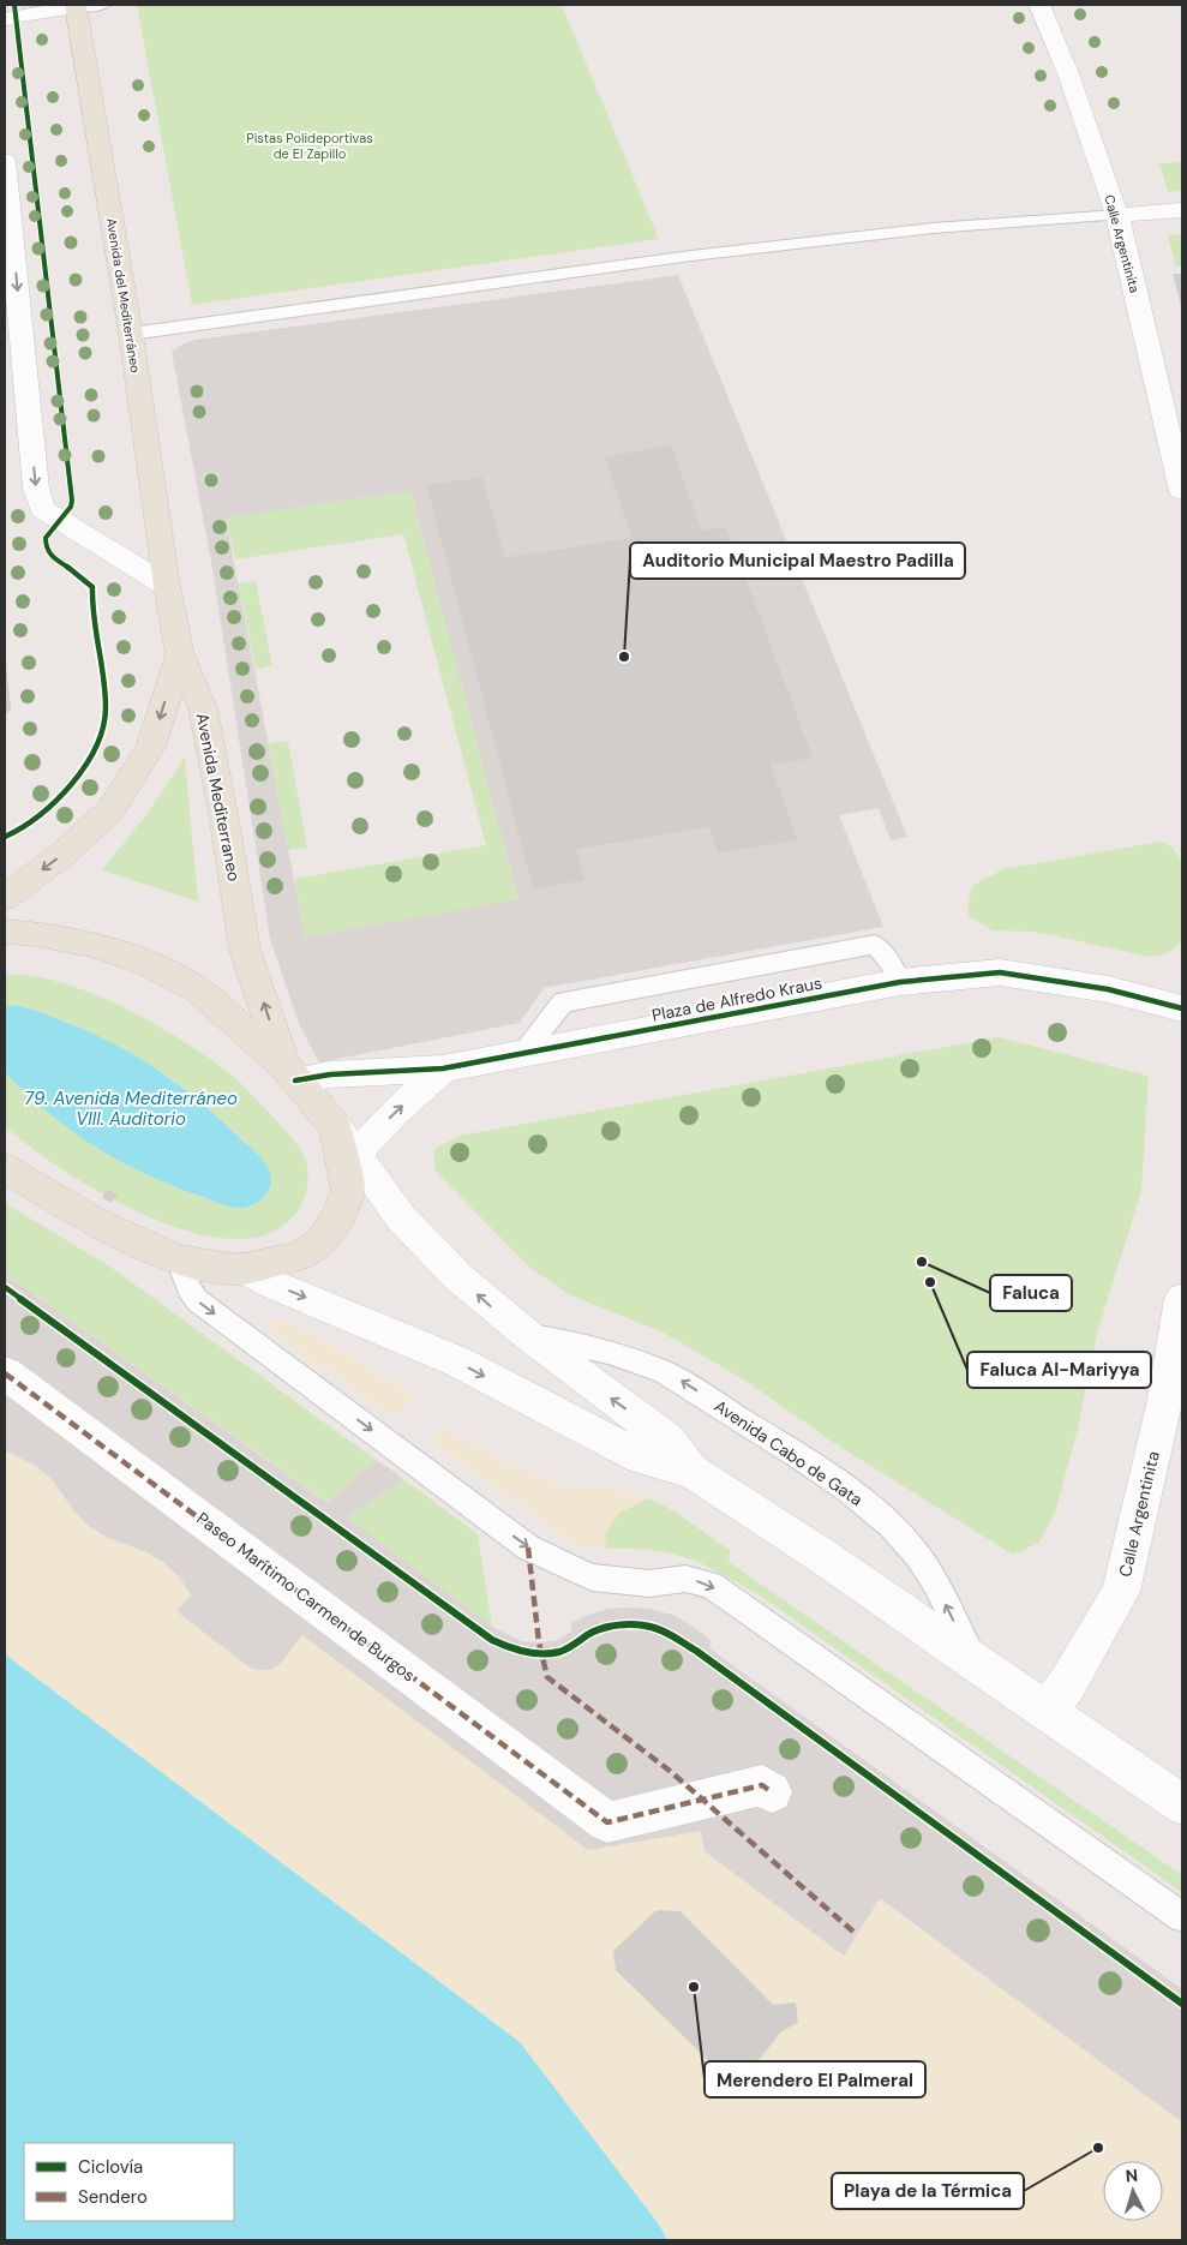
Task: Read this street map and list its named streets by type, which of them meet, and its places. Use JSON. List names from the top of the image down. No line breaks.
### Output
{"streets":{"main road":["Avenida del Mediterráneo","Avenida Mediterraneo"],"street":["Calle Argentinita","Plaza de Alfredo Kraus","Avenida Cabo de Gata","Paseo Marítimo Carmen de Burgos"]},"crossings":[["Calle Argentinita","Avenida Cabo de Gata"],["Avenida del Mediterráneo","Avenida Mediterraneo"],["Avenida Mediterraneo","Plaza de Alfredo Kraus"]],"one_way":["Avenida Mediterraneo"],"water":["79. Avenida Mediterráneo VIII. Auditorio"],"parks":["Pistas Polideportivas de El Zapillo"],"places":["Auditorio Municipal Maestro Padilla","Faluca","Faluca Al-Mariyya","Merendero El Palmeral","Playa de la Térmica"],"legend":["Ciclovía","Sendero"],"north":"top"}
